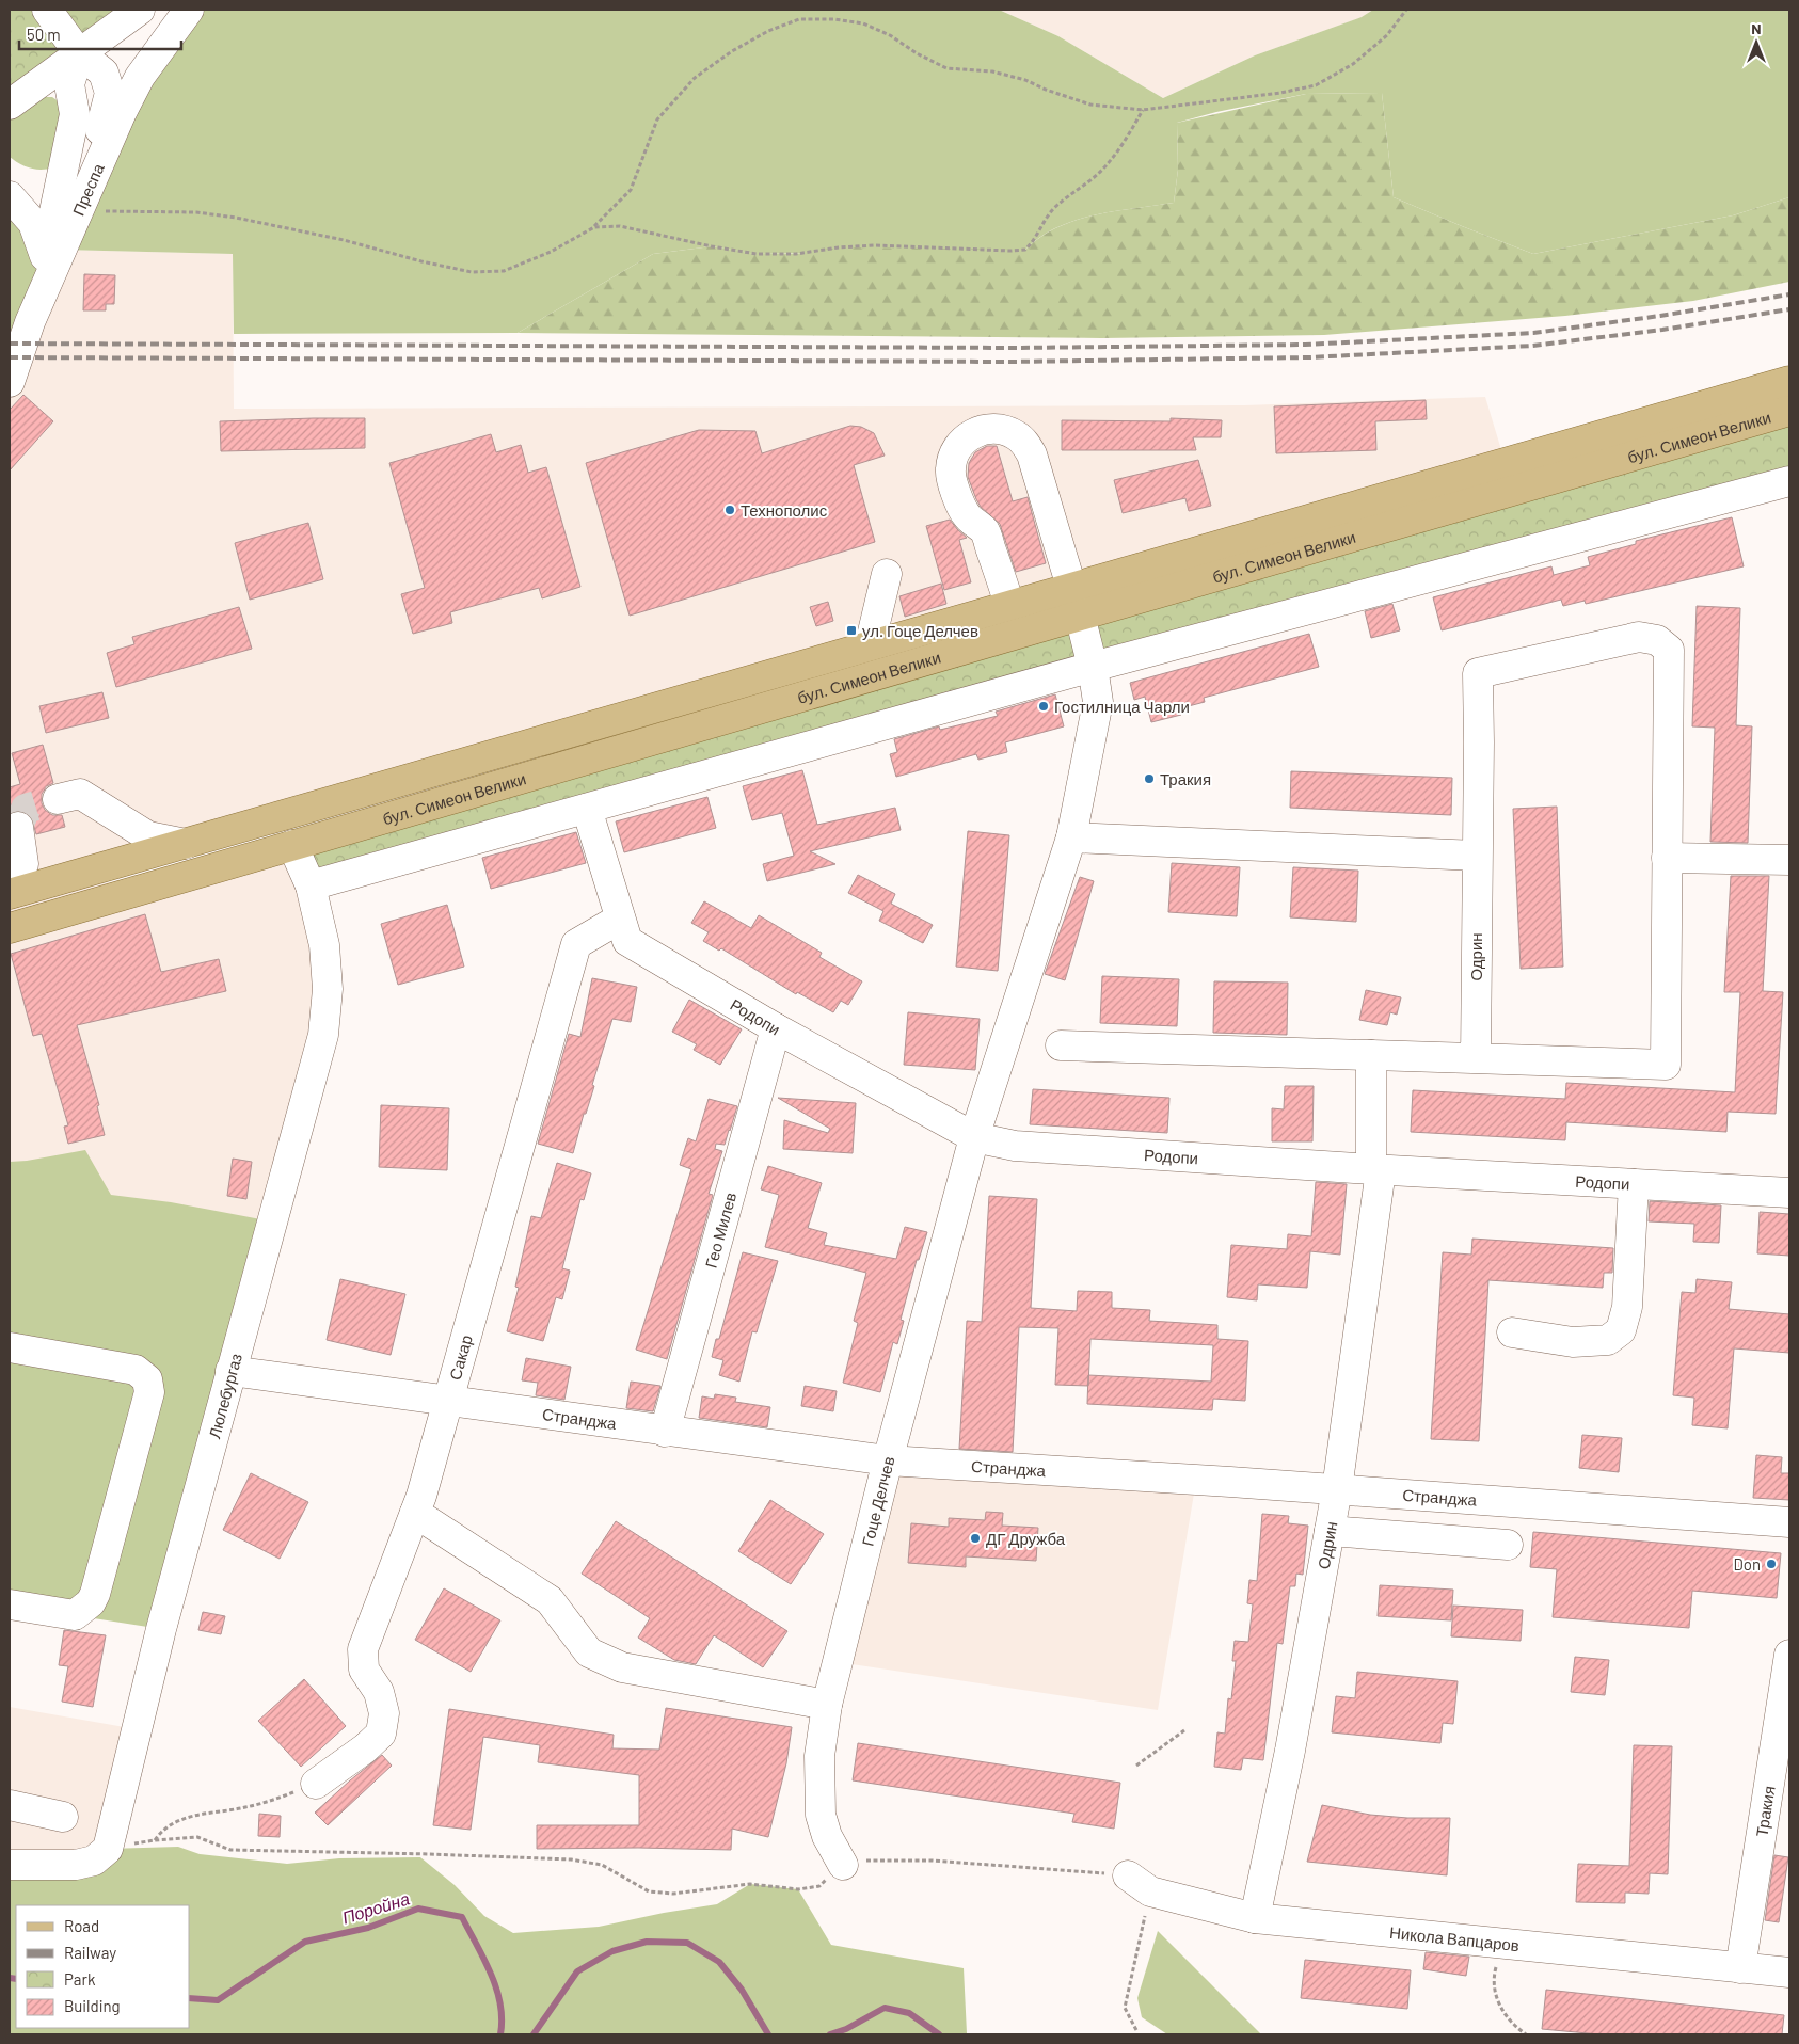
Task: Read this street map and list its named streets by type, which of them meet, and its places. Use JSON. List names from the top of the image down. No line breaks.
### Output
{"streets":{"main road":["бул. Симеон Велики"],"street":["Преспа","Одрин","Родопи","Гео Милев","Сакар","Люлебургаз","Странджа","Гоце Делчев","Тракия","Никола Вапцаров"]},"crossings":[["бул. Симеон Велики","Люлебургаз"],["бул. Симеон Велики","Гоце Делчев"],["Одрин","Родопи"],["Одрин","Странджа"],["Одрин","Никола Вапцаров"],["Родопи","Гео Милев"],["Родопи","Сакар"],["Родопи","Гоце Делчев"],["Гео Милев","Странджа"],["Сакар","Странджа"],["Люлебургаз","Странджа"],["Странджа","Гоце Делчев"],["Тракия","Никола Вапцаров"]],"water":["Поройна"],"places":{"other":["Технополис","Гостилница Чарли","Тракия","ДГ Дружба","Don"],"transit":["ул. Гоце Делчев"]},"legend":["Road","Railway","Park","Building"],"scale_bar":"50 m","north":"top"}
